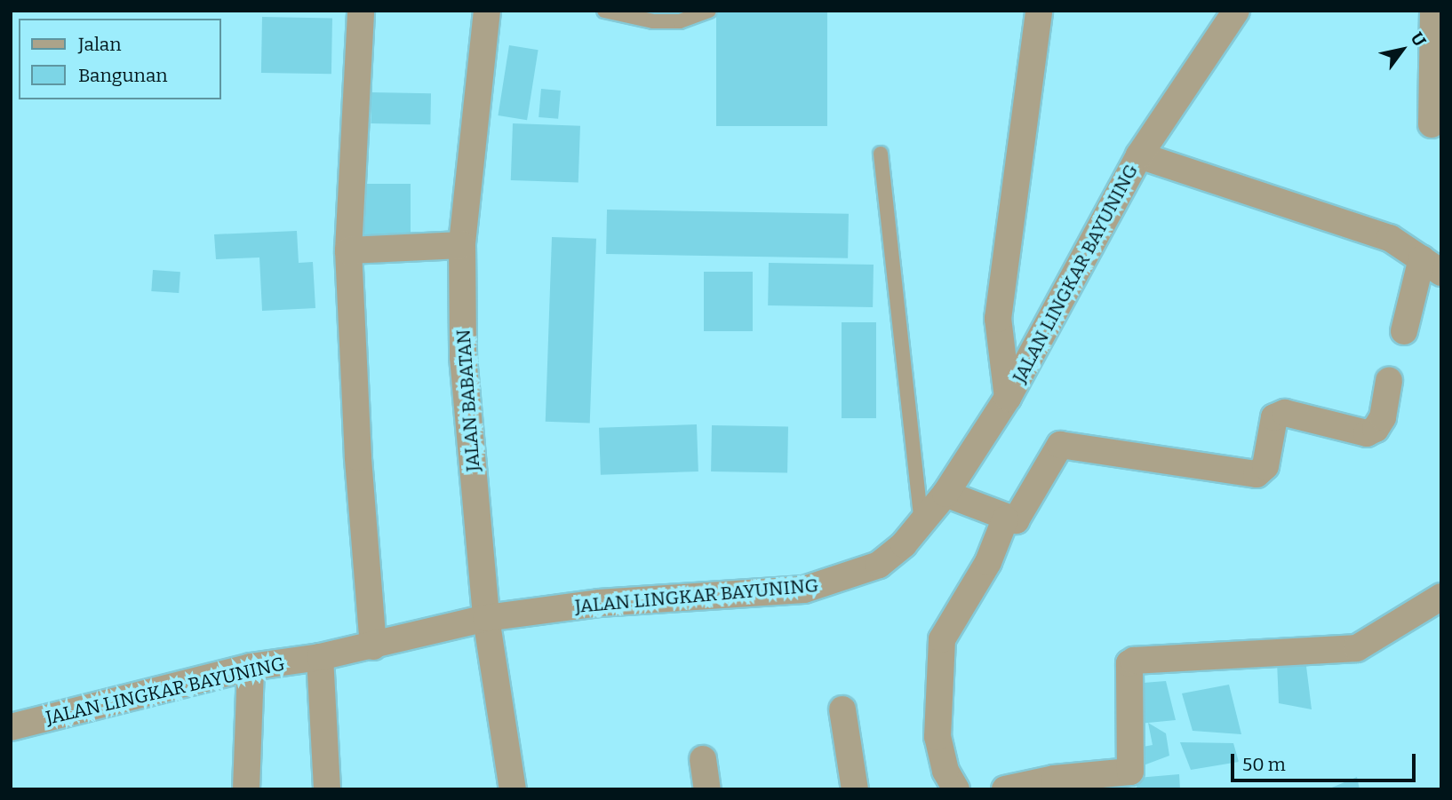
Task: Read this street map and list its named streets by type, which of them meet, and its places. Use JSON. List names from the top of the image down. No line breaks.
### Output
{"streets":{"street":["JALAN LINGKAR BAYUNING","JALAN BABATAN"]},"crossings":[["JALAN LINGKAR BAYUNING","JALAN BABATAN"]],"legend":["Jalan","Bangunan"],"scale_bar":"50 m","north":"top right"}
